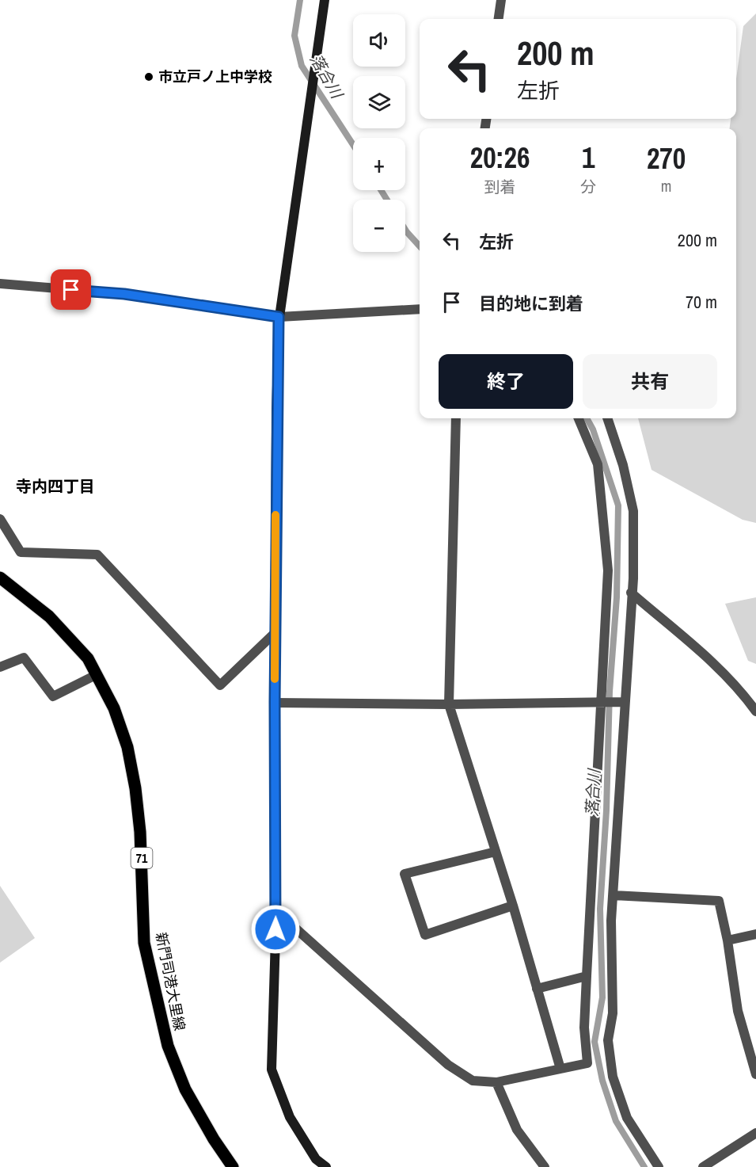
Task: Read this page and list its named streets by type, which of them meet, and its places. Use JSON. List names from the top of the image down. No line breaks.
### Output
{"streets":{"main road":["71","新門司港大里線"]},"districts":["寺内四丁目"],"water":["落合川"],"places":["市立戸ノ上中学校"],"page":{"map_buttons":["+","−"],"turn":["200 m","左折"],"eta":["20:26","到着","1","分","270","m"],"list":[{"name":"左折","value":"200 m"},{"name":"目的地に到着","value":"70 m"}],"buttons":["終了","共有"]}}
